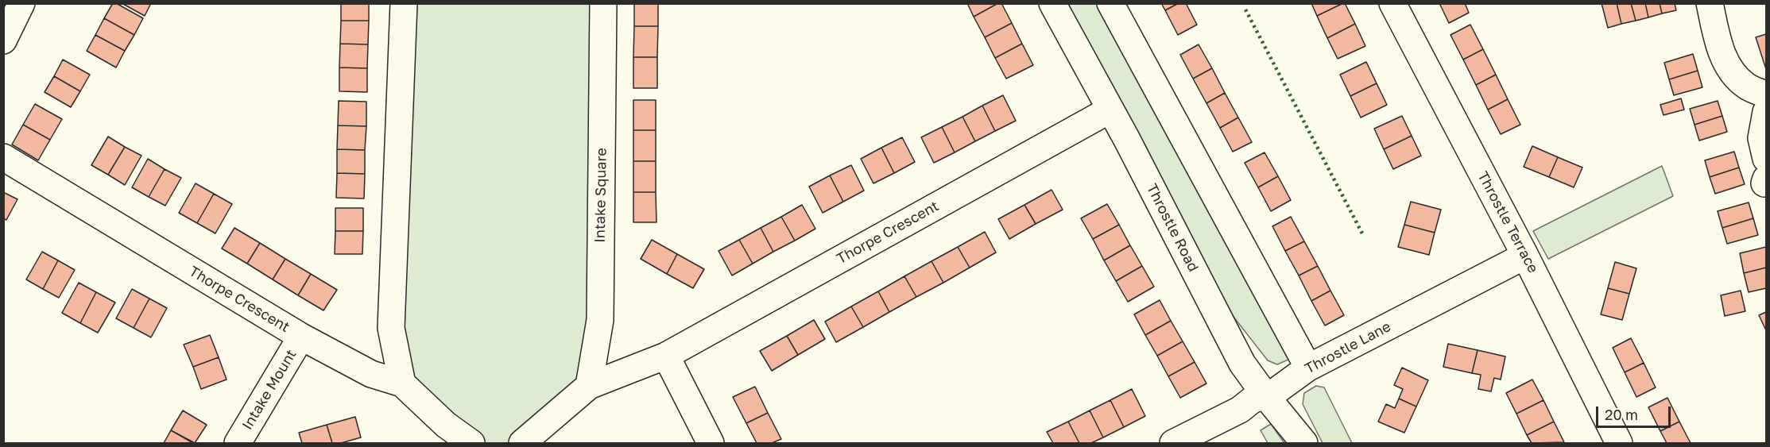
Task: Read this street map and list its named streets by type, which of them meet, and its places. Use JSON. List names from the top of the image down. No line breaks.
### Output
{"streets":{"street":["Intake Square","Throstle Terrace","Throstle Road","Thorpe Crescent","Throstle Lane","Intake Mount"]},"crossings":[["Intake Square","Thorpe Crescent"],["Throstle Terrace","Throstle Lane"],["Throstle Road","Thorpe Crescent"],["Throstle Road","Throstle Lane"],["Thorpe Crescent","Intake Mount"]],"scale_bar":"20 m"}
